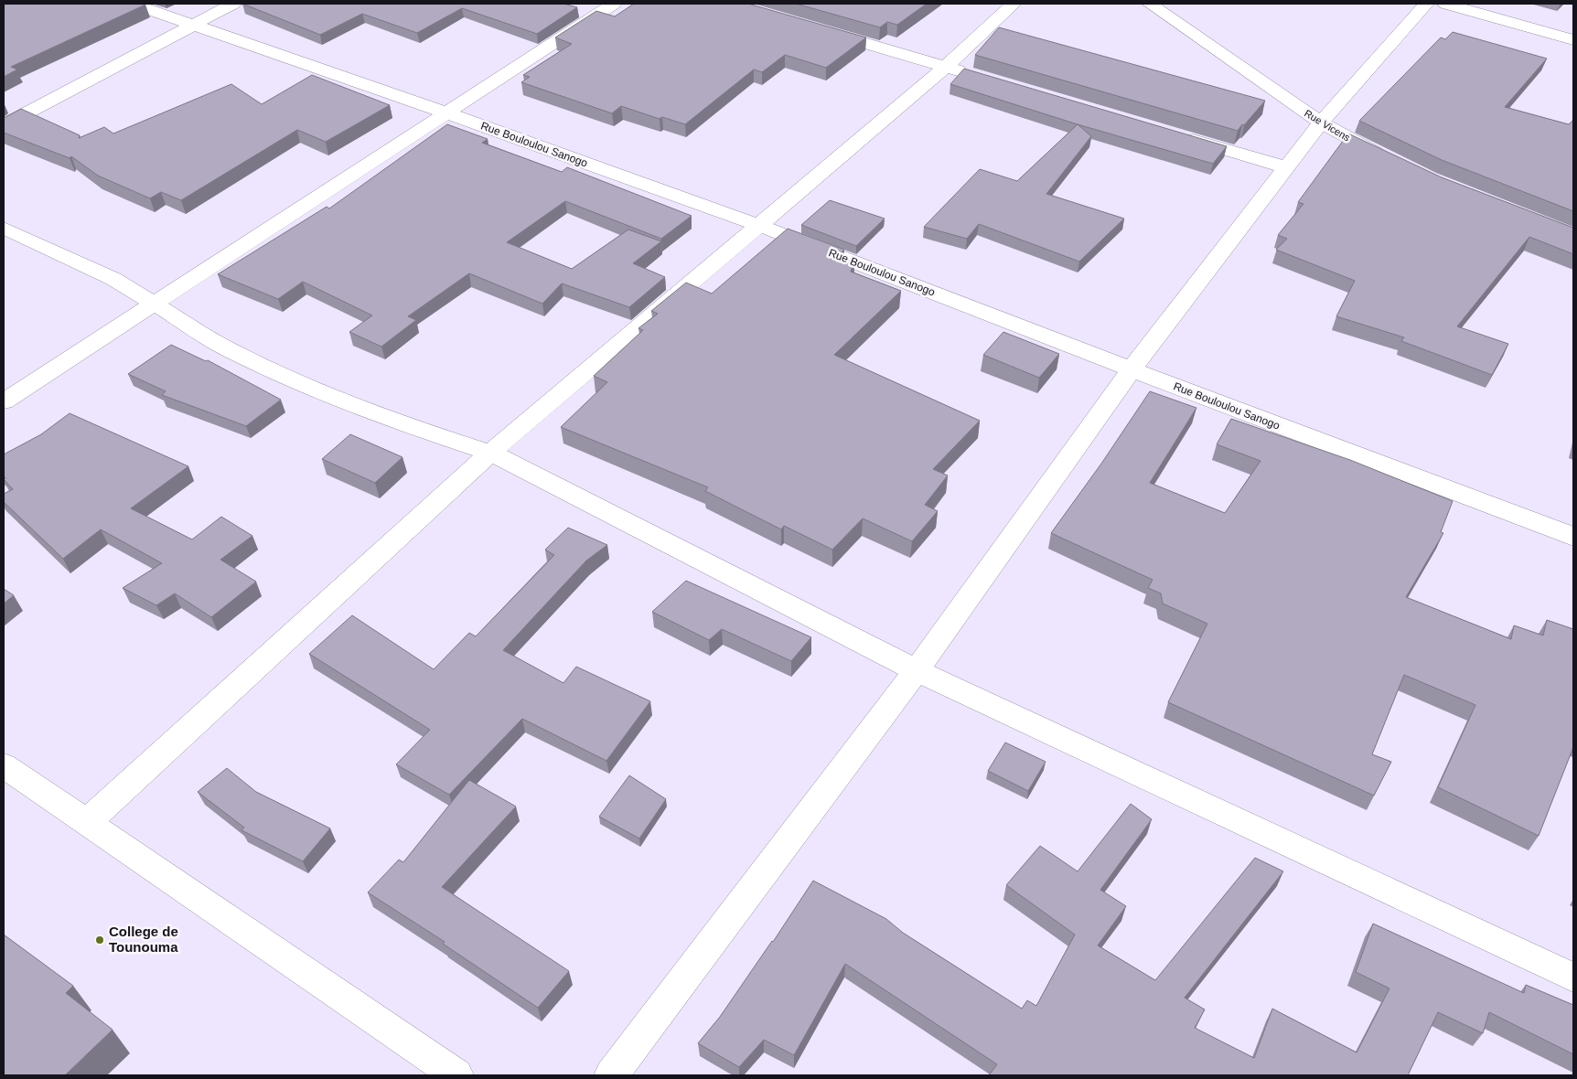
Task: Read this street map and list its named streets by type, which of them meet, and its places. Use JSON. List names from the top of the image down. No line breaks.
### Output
{"streets":{"street":["Rue Vicens","Rue Bouloulou Sanogo"]},"places":["College de Tounouma"]}
